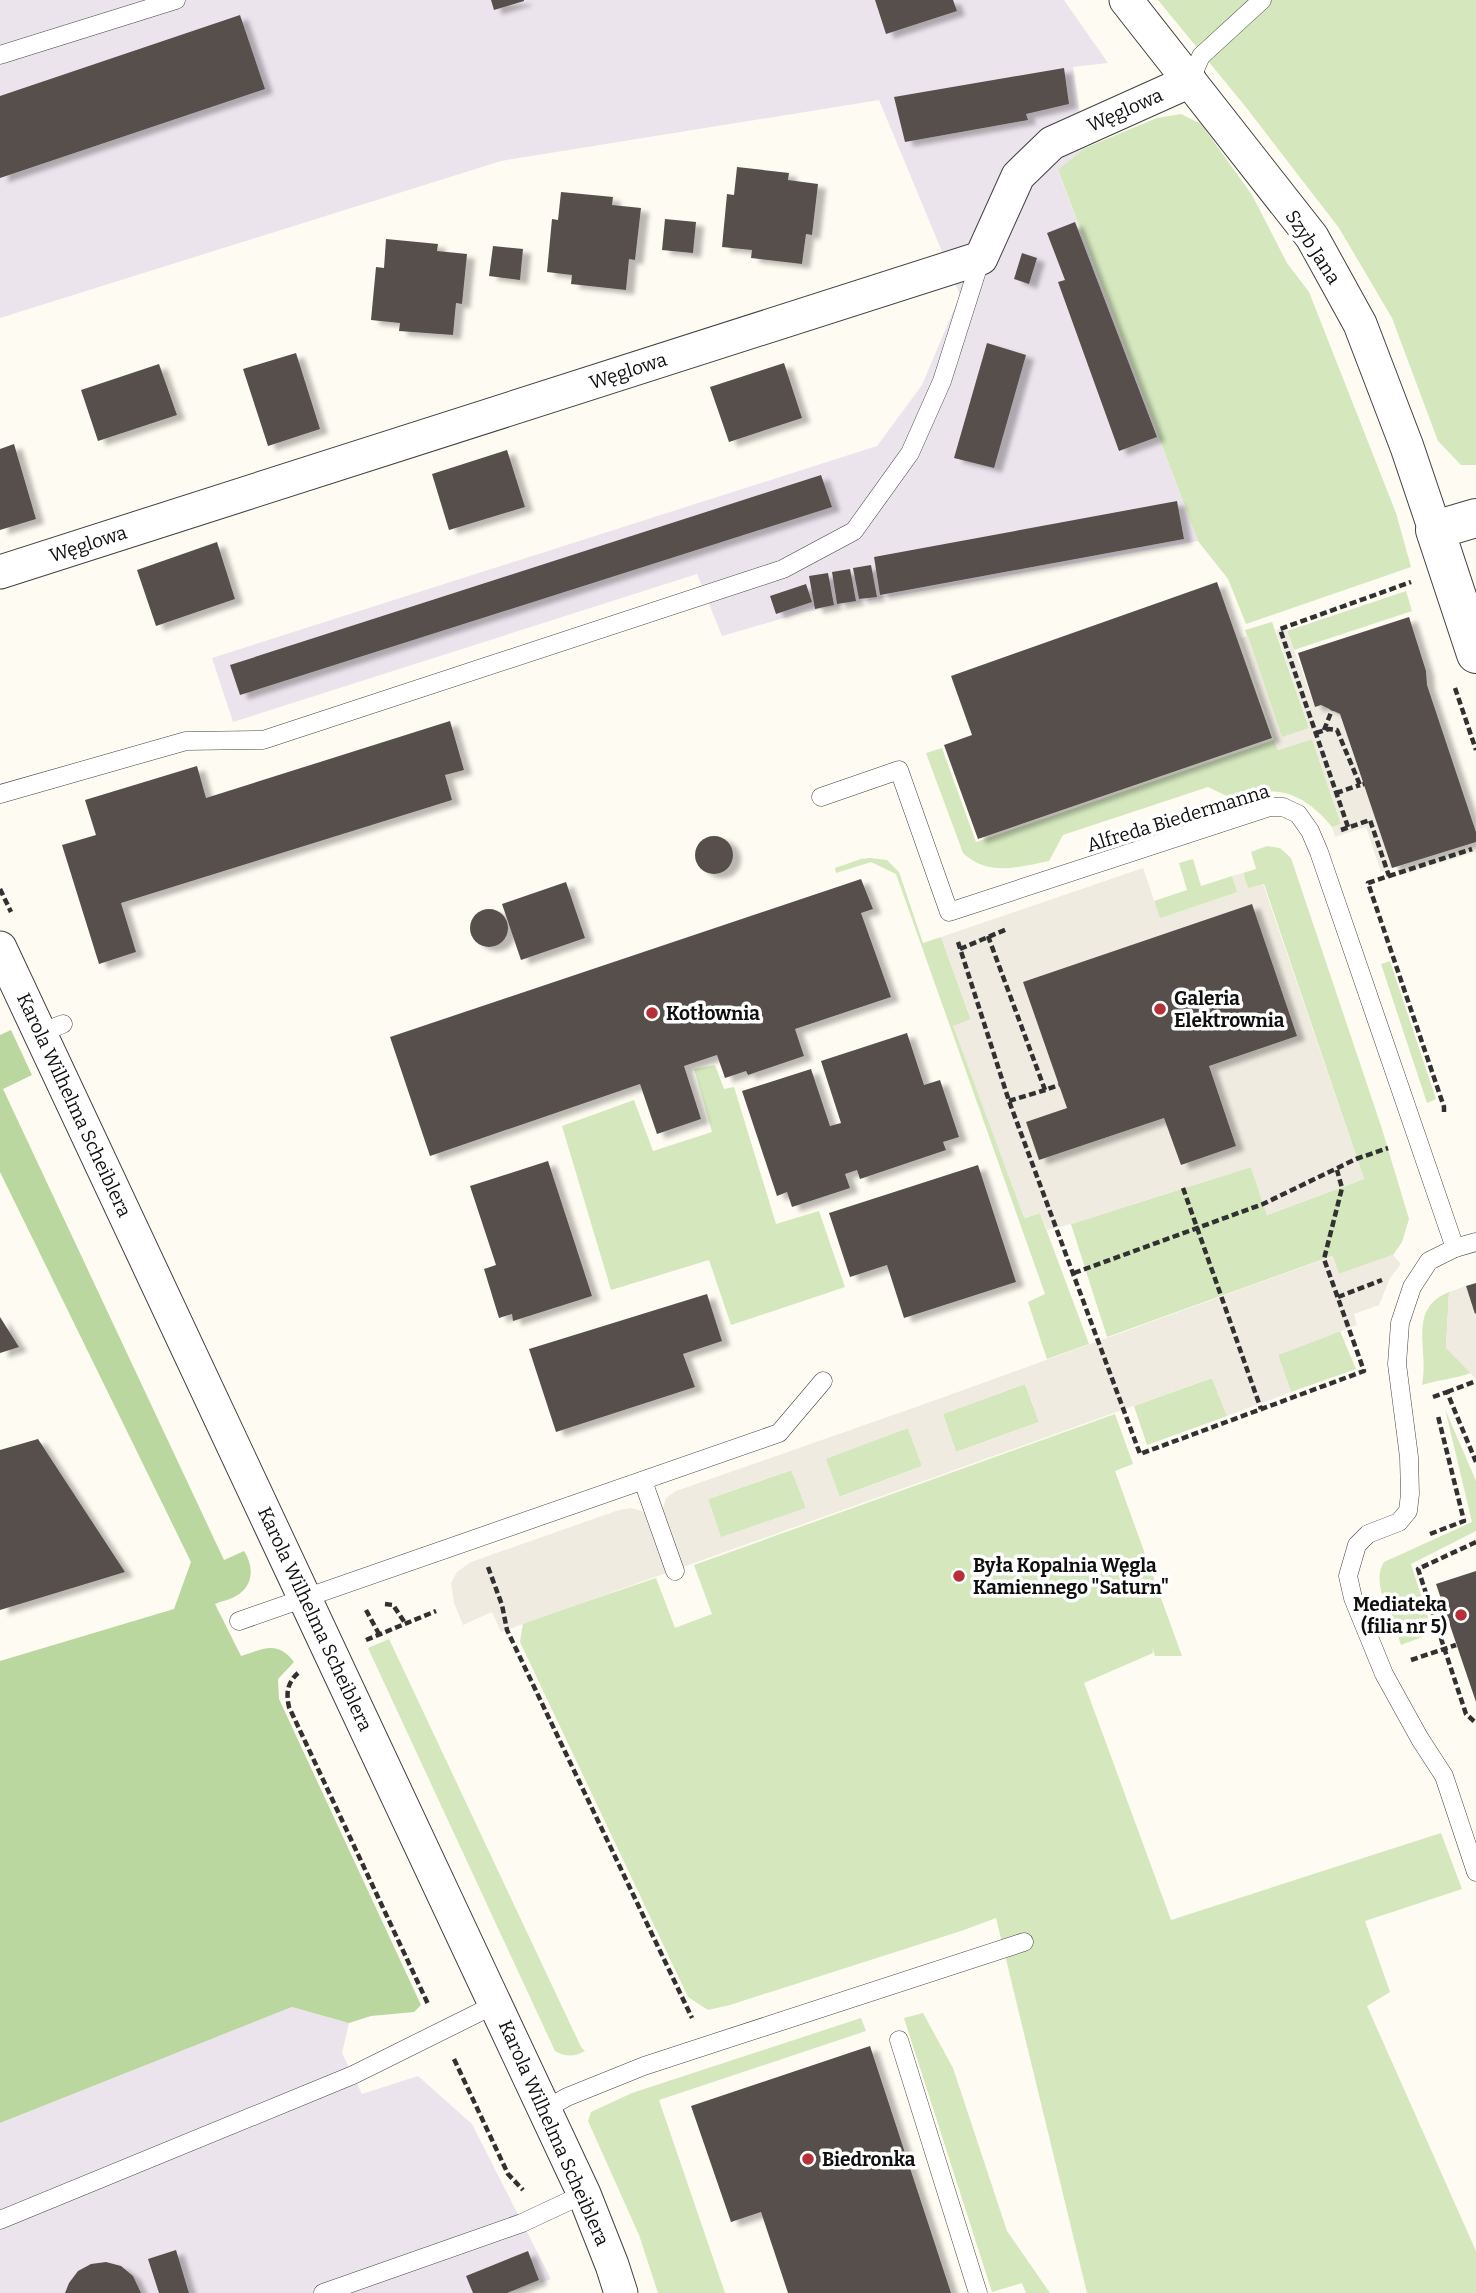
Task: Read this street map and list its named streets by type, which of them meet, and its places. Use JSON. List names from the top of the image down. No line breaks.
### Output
{"streets":{"street":["Węglowa","Szyb Jana","Karola Wilhelma Scheiblera"],"lane":["Alfreda Biedermanna"]},"crossings":[["Węglowa","Szyb Jana"]],"places":["Galeria Elektrownia","Kotłownia","Była Kopalnia Węgla Kamiennego \"Saturn\"","Mediateka (filia nr 5)","Biedronka"]}
